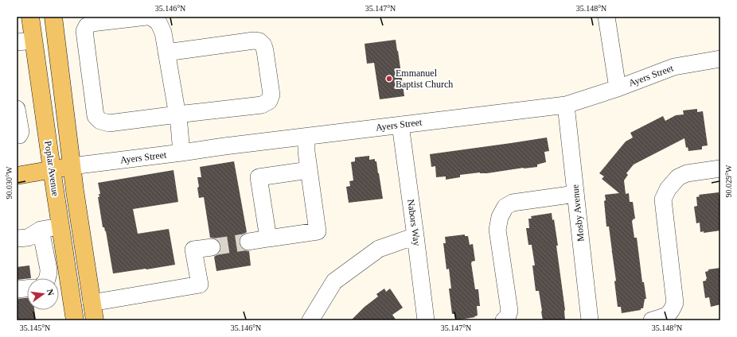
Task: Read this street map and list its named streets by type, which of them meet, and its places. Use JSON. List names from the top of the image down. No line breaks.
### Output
{"streets":{"main road":["Poplar Avenue"],"street":["Ayers Street","Mosby Avenue","Nabors Way"]},"crossings":[["Ayers Street","Poplar Avenue"],["Ayers Street","Mosby Avenue"],["Ayers Street","Nabors Way"]],"places":["Emmanuel Baptist Church"],"north":"right","coordinates":["35.146°N","35.147°N","35.148°N","90.029°W","90.030°W","35.145°N"]}
